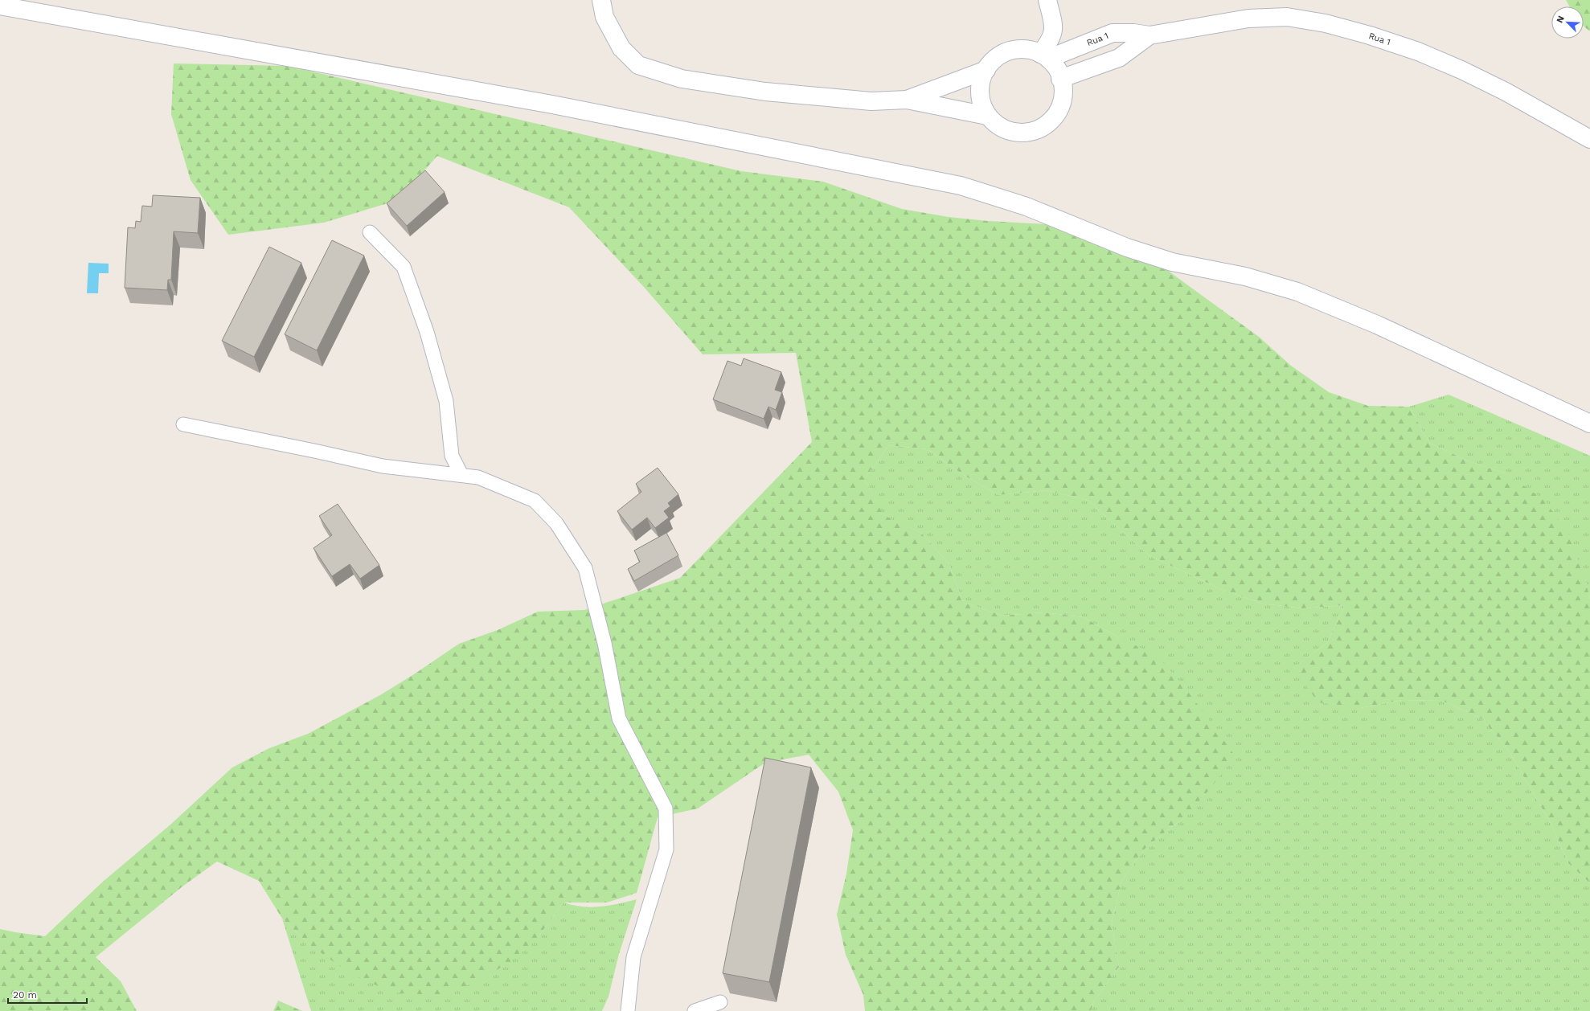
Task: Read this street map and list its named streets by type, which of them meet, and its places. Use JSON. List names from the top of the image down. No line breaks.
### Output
{"streets":{"street":["Rua 1"]},"scale_bar":"20 m","north":"top left"}
